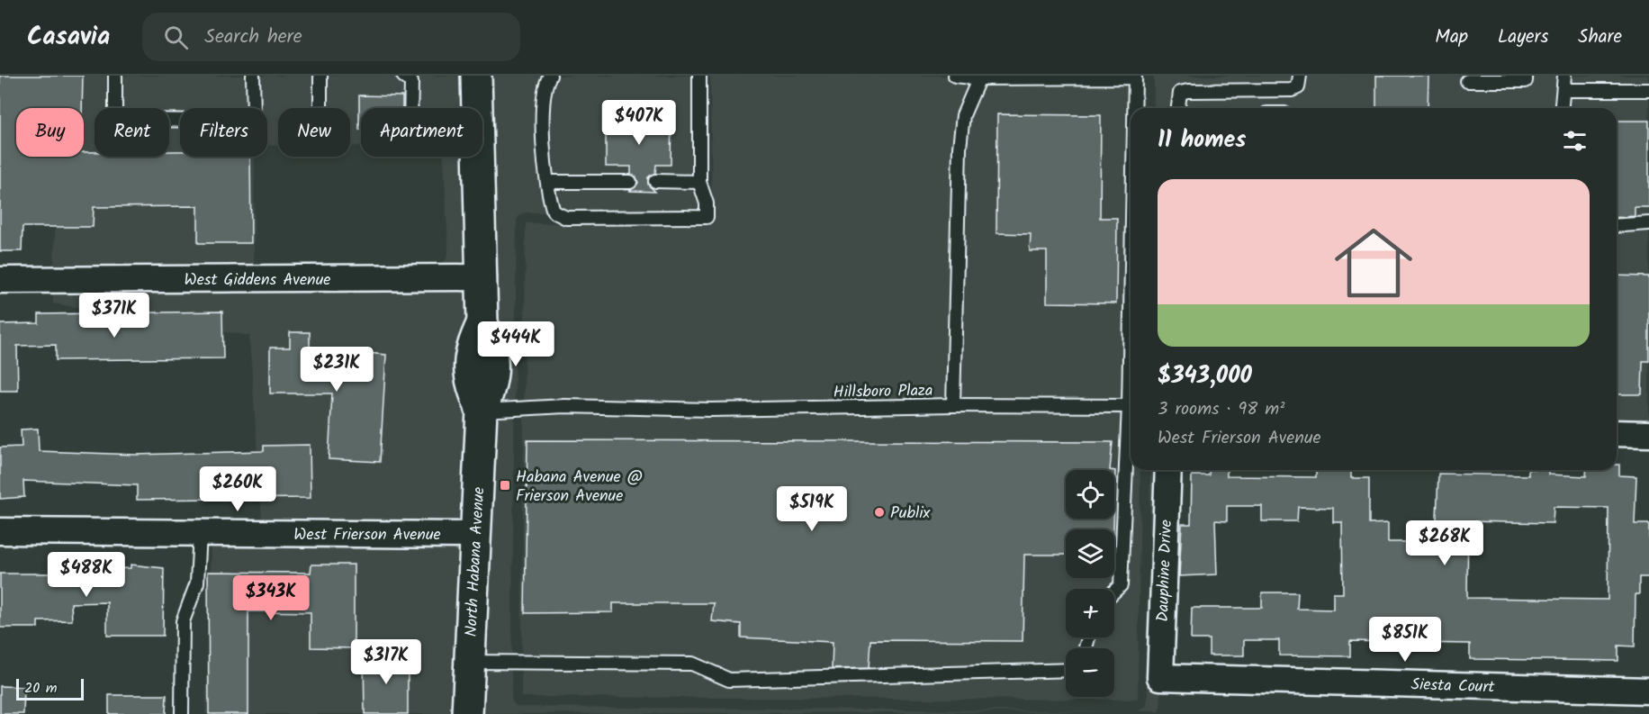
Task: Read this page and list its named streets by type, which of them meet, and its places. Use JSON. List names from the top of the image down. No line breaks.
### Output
{"streets":{"street":["West Giddens Avenue","West Frierson Avenue","North Habana Avenue","Dauphine Drive","Siesta Court"],"lane":["Hillsboro Plaza"]},"crossings":[["West Giddens Avenue","North Habana Avenue"],["Hillsboro Plaza","North Habana Avenue"],["West Frierson Avenue","North Habana Avenue"],["Dauphine Drive","Siesta Court"]],"places":{"transit":["Habana Avenue @ Frierson Avenue"],"other":["Publix"]},"scale_bar":"20 m","page":{"header":"Casavia","search":"Search here","nav":["Map","Layers","Share"],"price":["$407K","$371K","$444K","$231K","$260K","$519K","$268K","$488K","$343K","$851K","$317K"],"chip":["Buy","Rent","Filters","New","Apartment"],"heading":"11 homes","list":[{"name":"$343,000","note":"3 rooms · 98 m² · West Frierson Avenue"}],"map_buttons":["+","−"],"scale":"20 m"}}
